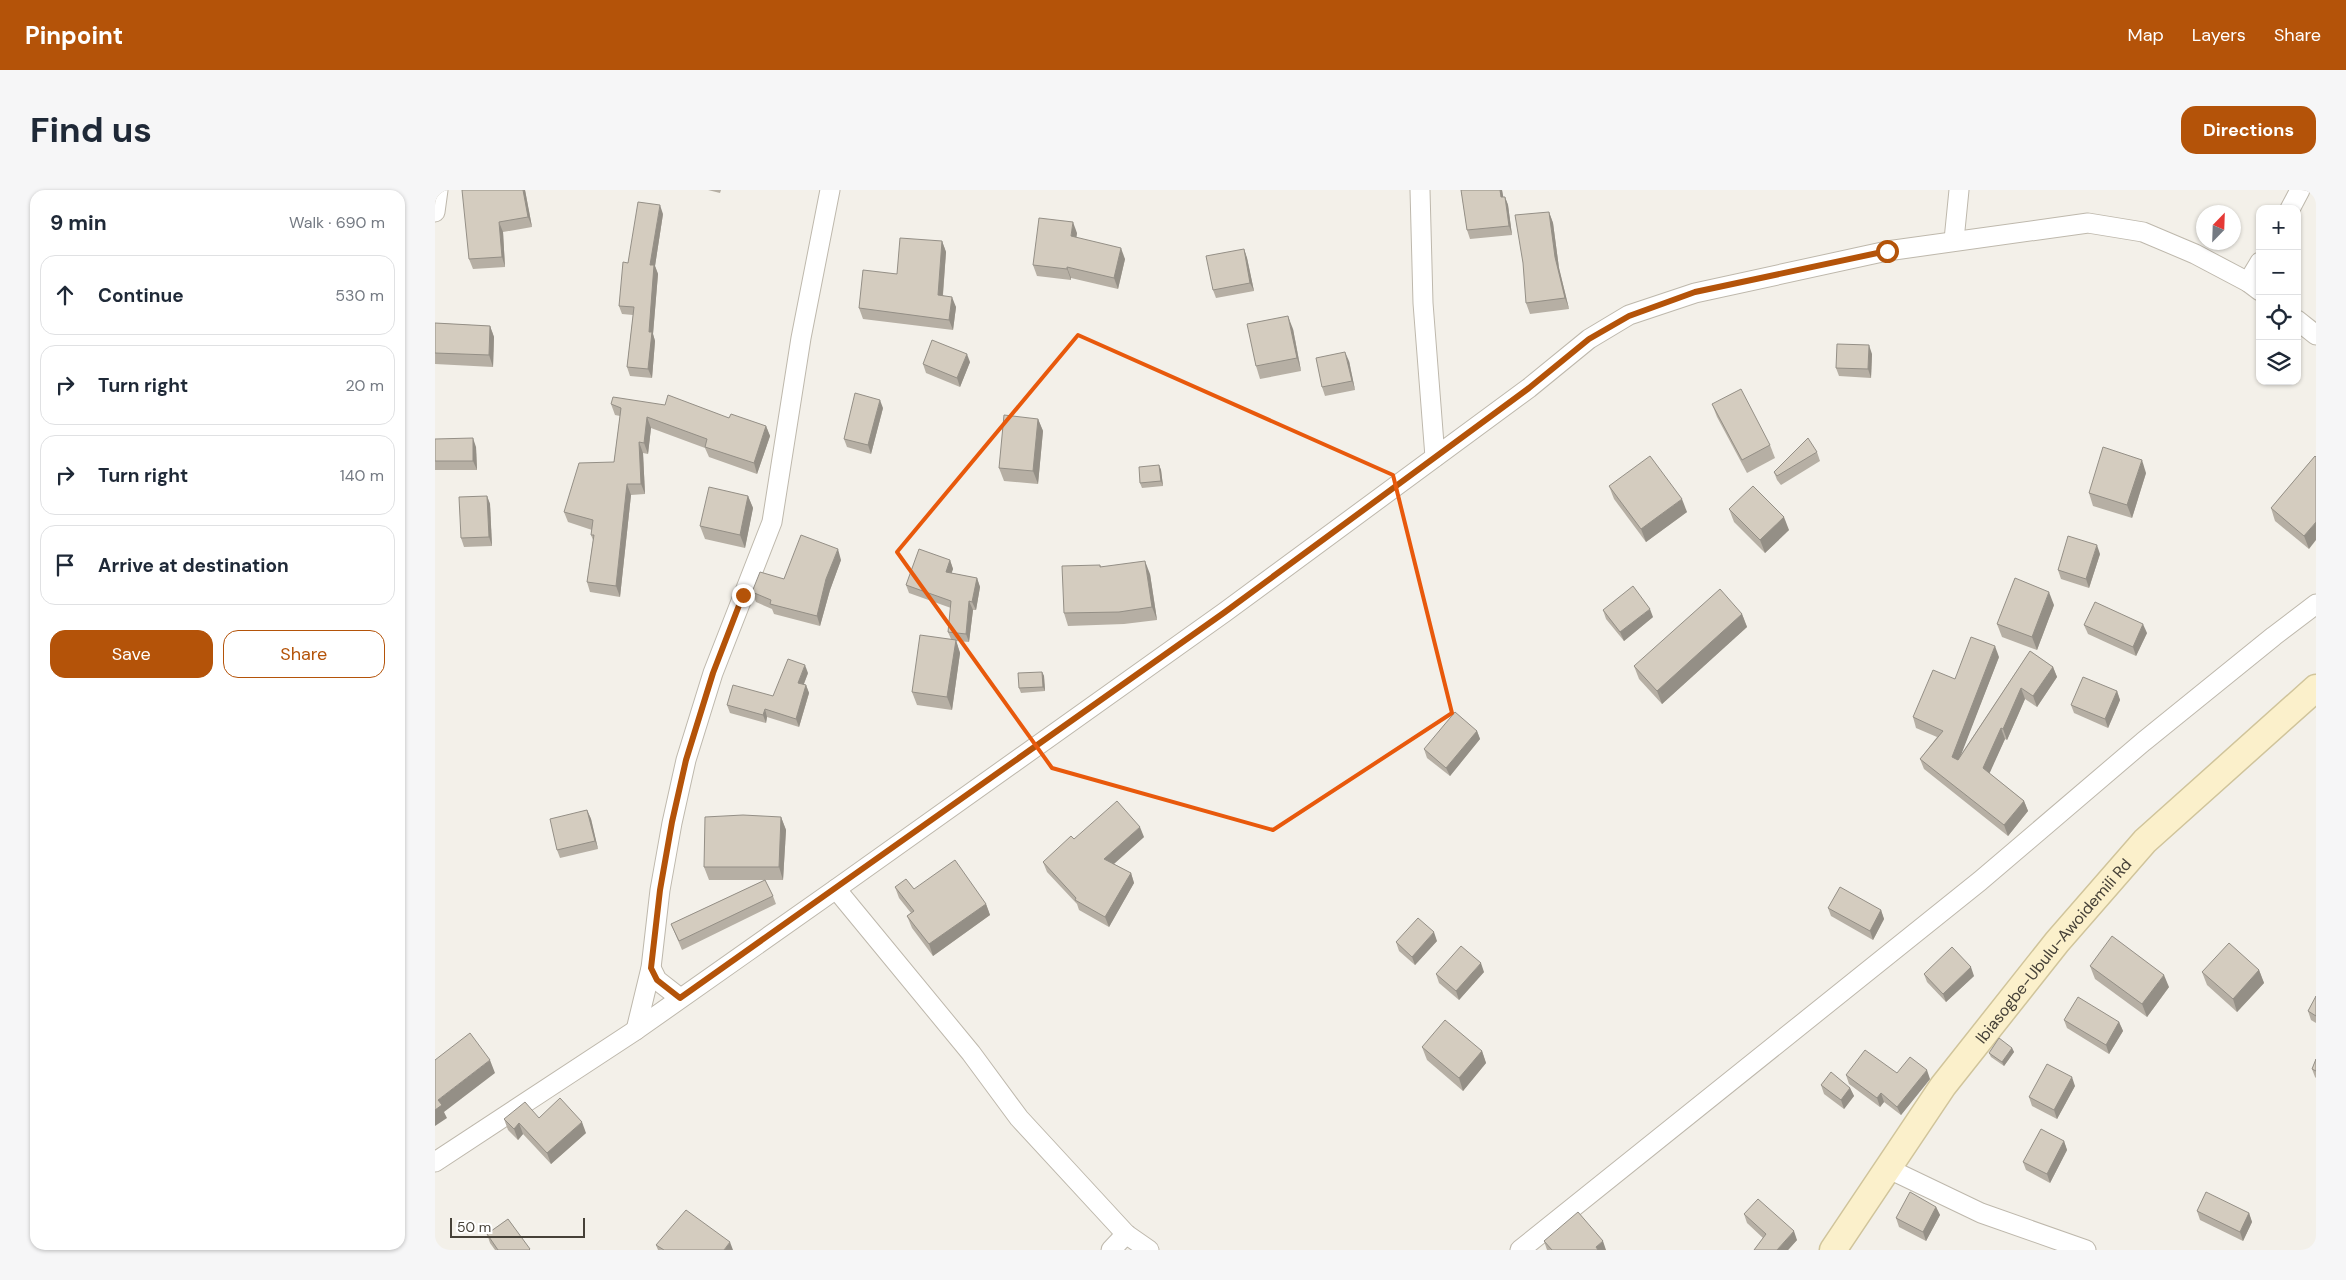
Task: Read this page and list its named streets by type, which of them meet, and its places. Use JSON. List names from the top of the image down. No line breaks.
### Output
{"streets":{"street":["Ibiasogbe-Ubulu-Awoidemili Rd"]},"scale_bar":"50 m","north":"top right","page":{"header":"Pinpoint","nav":["Map","Layers","Share"],"buttons":["Directions",["Save","Share"]],"title":"Find us","heading":["9 min","Walk · 690 m"],"map_buttons":["+","−"],"list":[["Continue","530 m"],["Turn right","20 m"],["Turn right","140 m"],"Arrive at destination"],"scale":"50 m"}}
